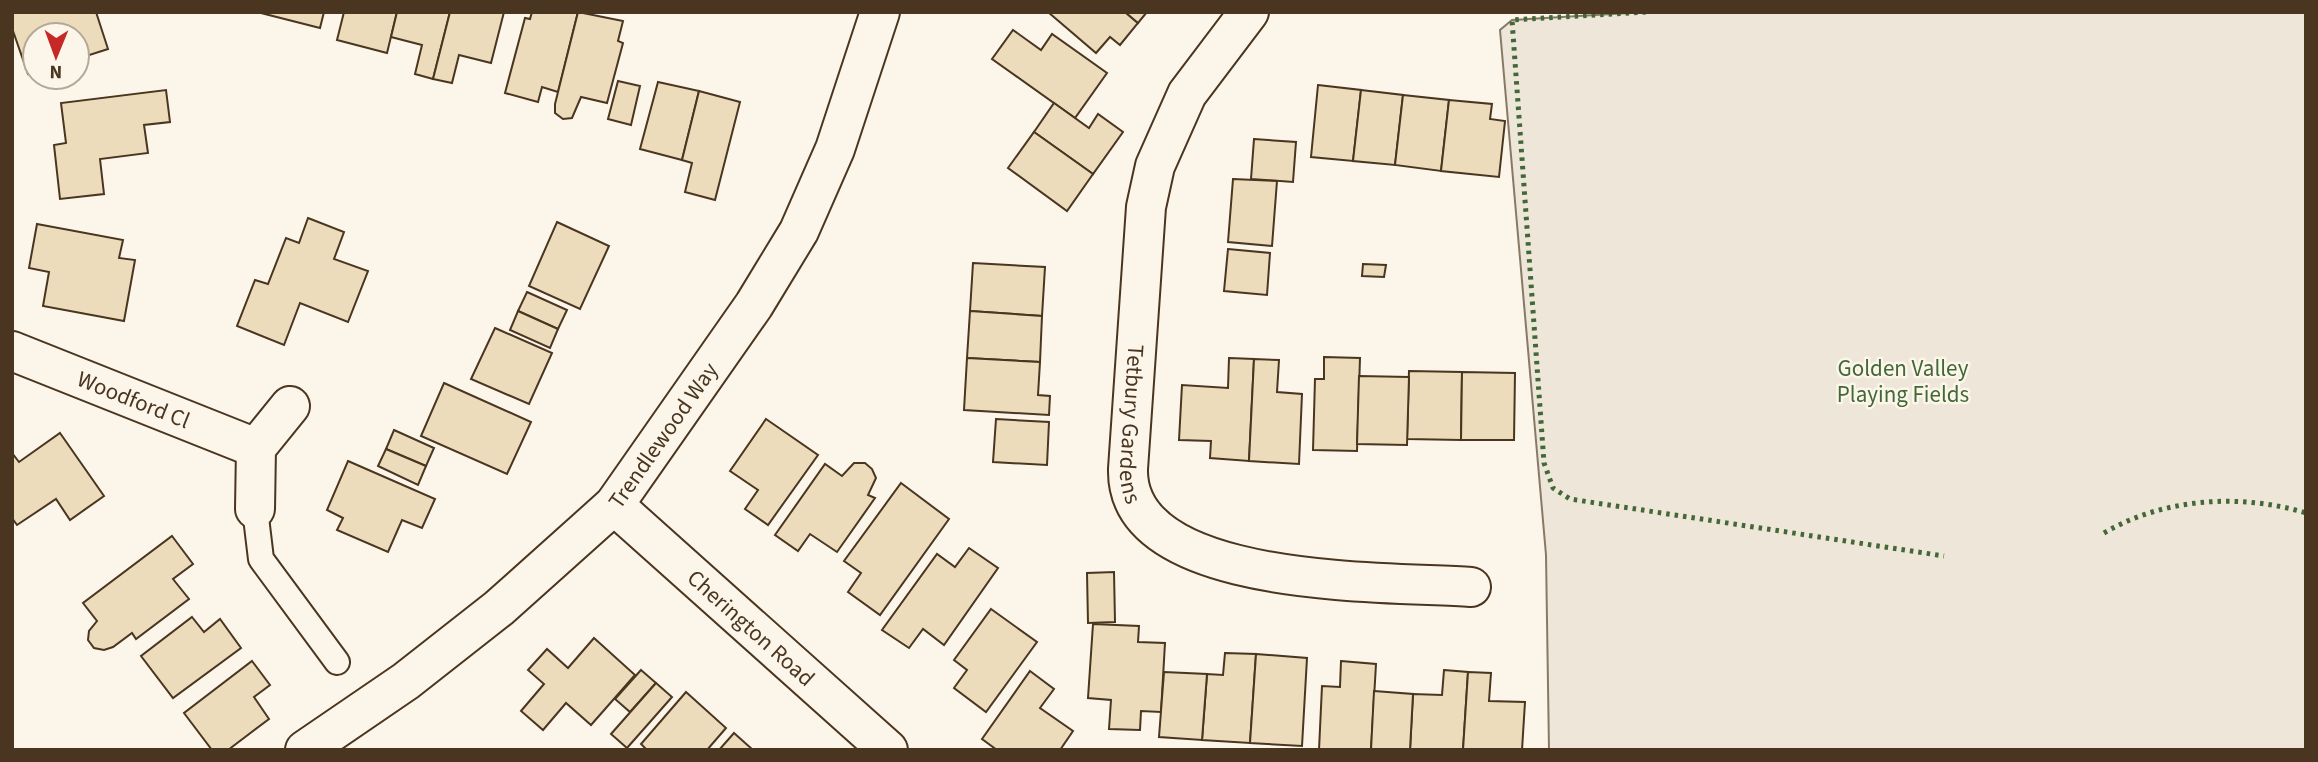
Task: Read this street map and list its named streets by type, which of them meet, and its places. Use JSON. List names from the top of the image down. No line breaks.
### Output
{"streets":{"street":["Woodford Cl","Tetbury Gardens","Trendlewood Way","Cherington Road"]},"crossings":[["Trendlewood Way","Cherington Road"]],"parks":["Golden Valley Playing Fields"],"north":"bottom"}
